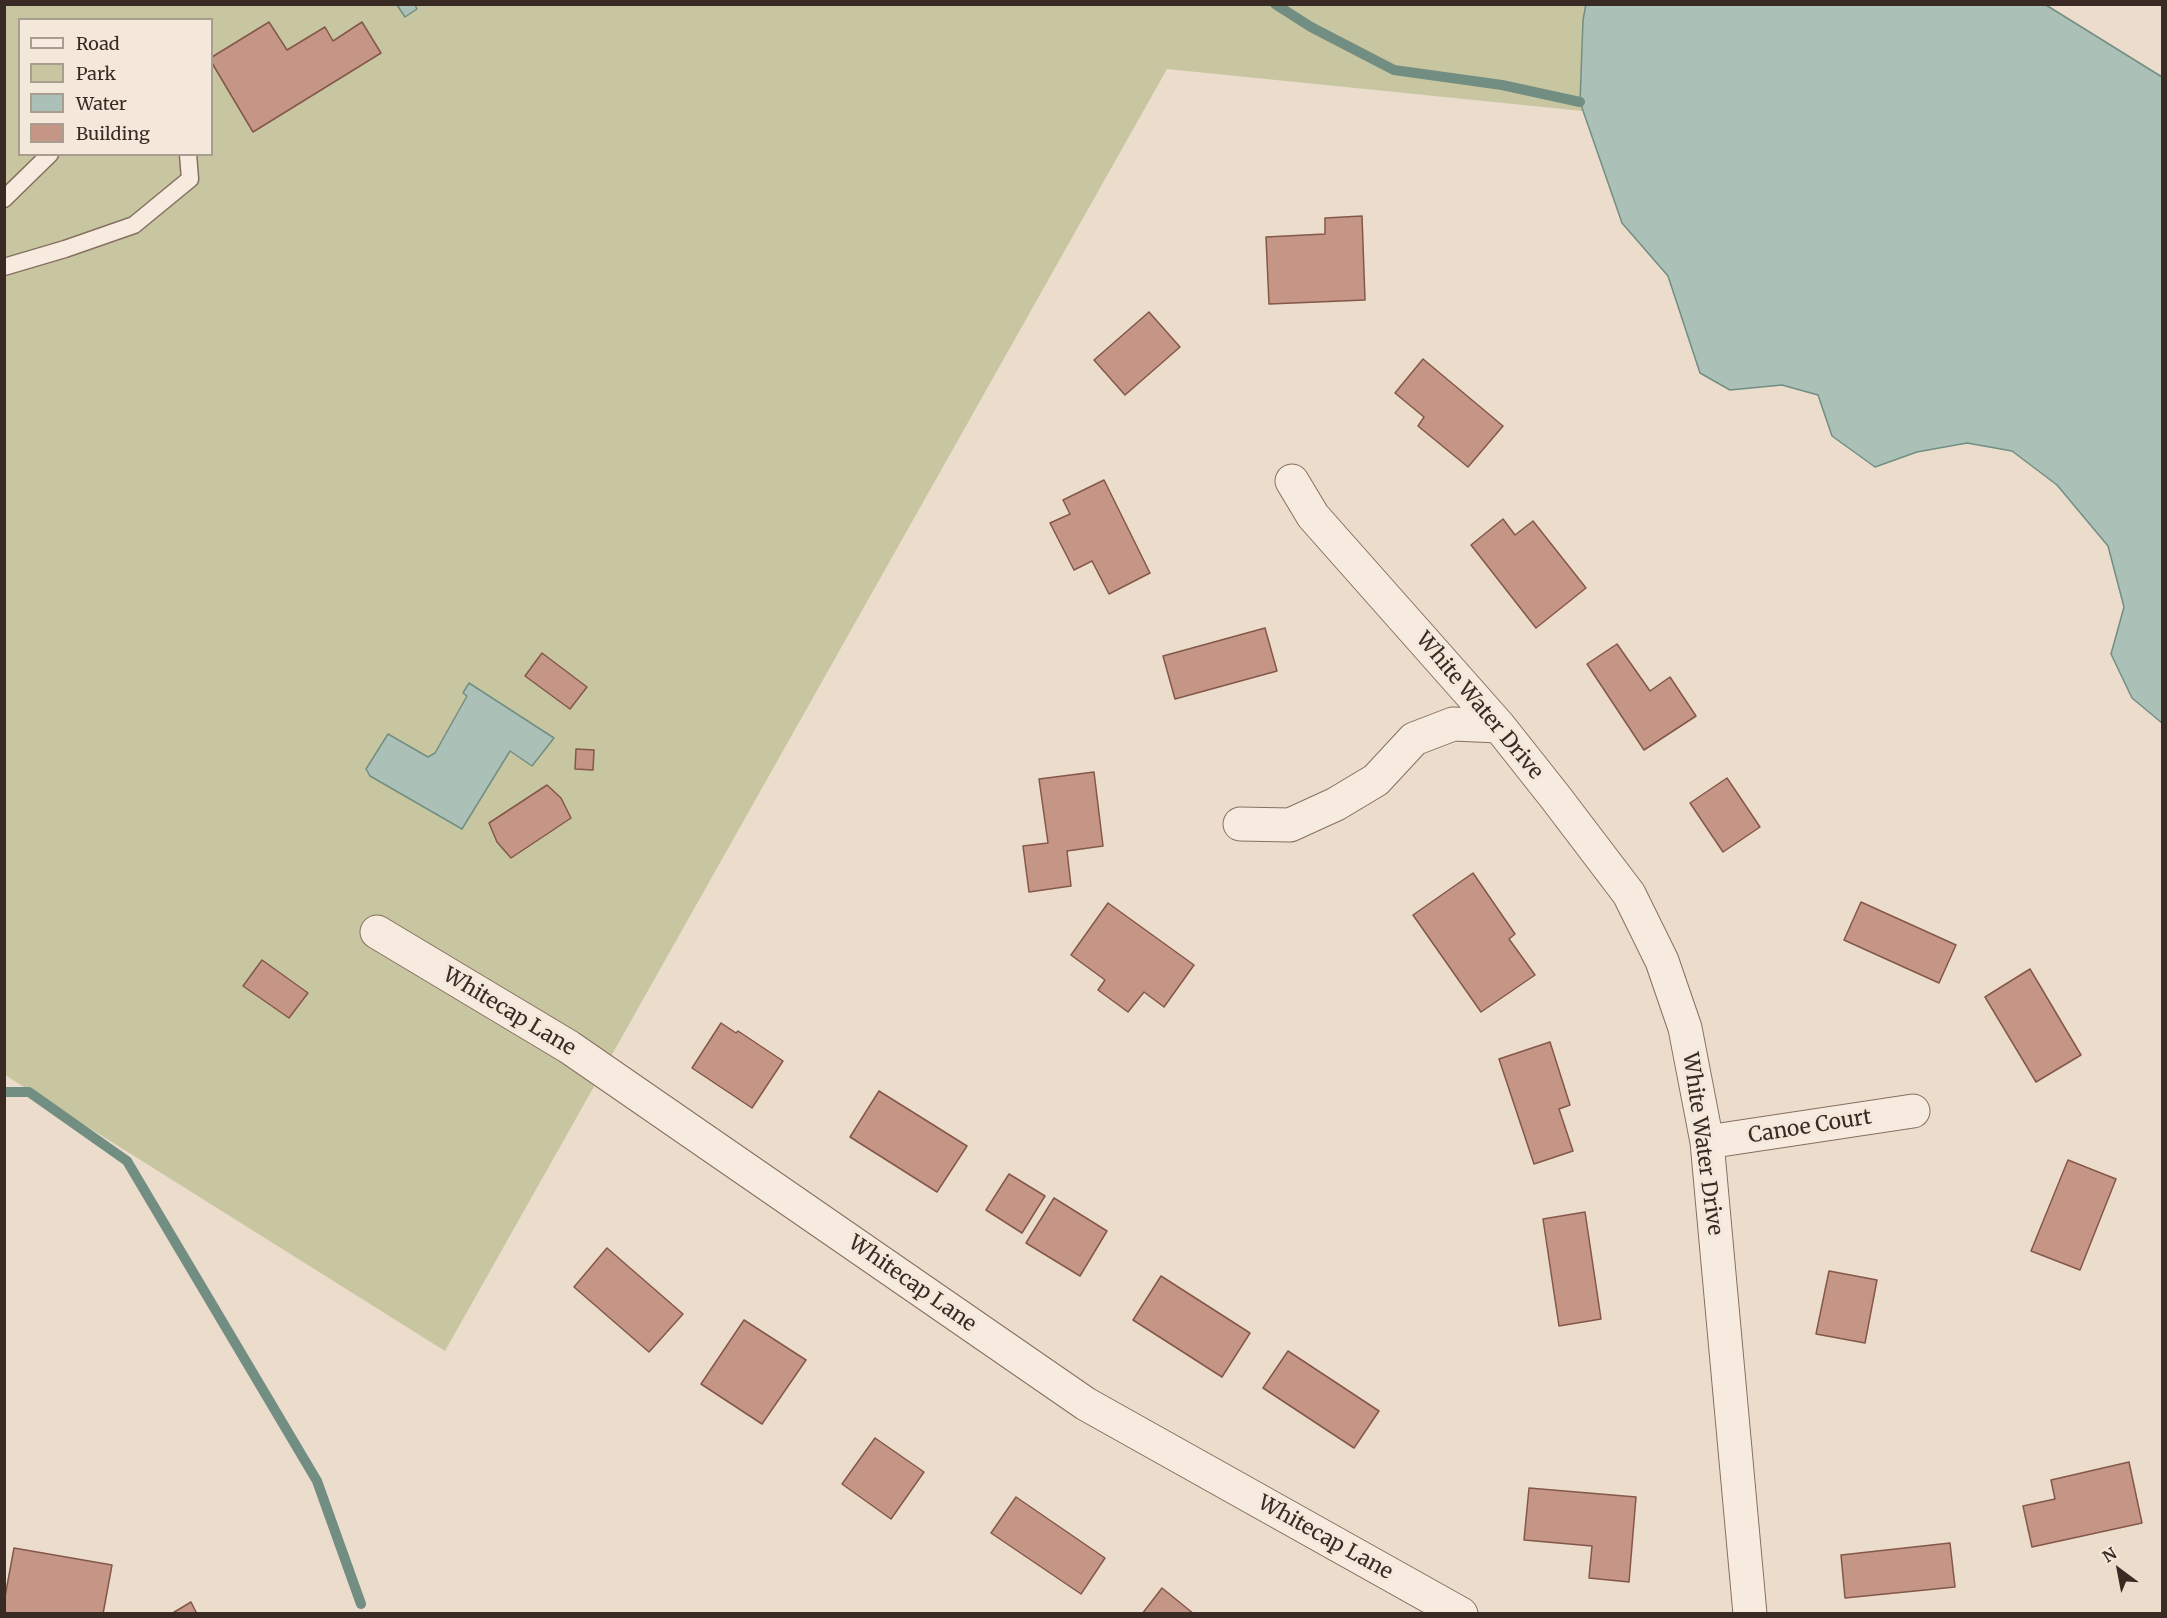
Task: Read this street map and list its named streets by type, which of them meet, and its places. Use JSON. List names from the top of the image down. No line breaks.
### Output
{"streets":{"street":["White Water Drive","Whitecap Lane","Canoe Court"]},"crossings":[["White Water Drive","Canoe Court"]],"legend":["Road","Park","Water","Building"],"north":"top left"}
